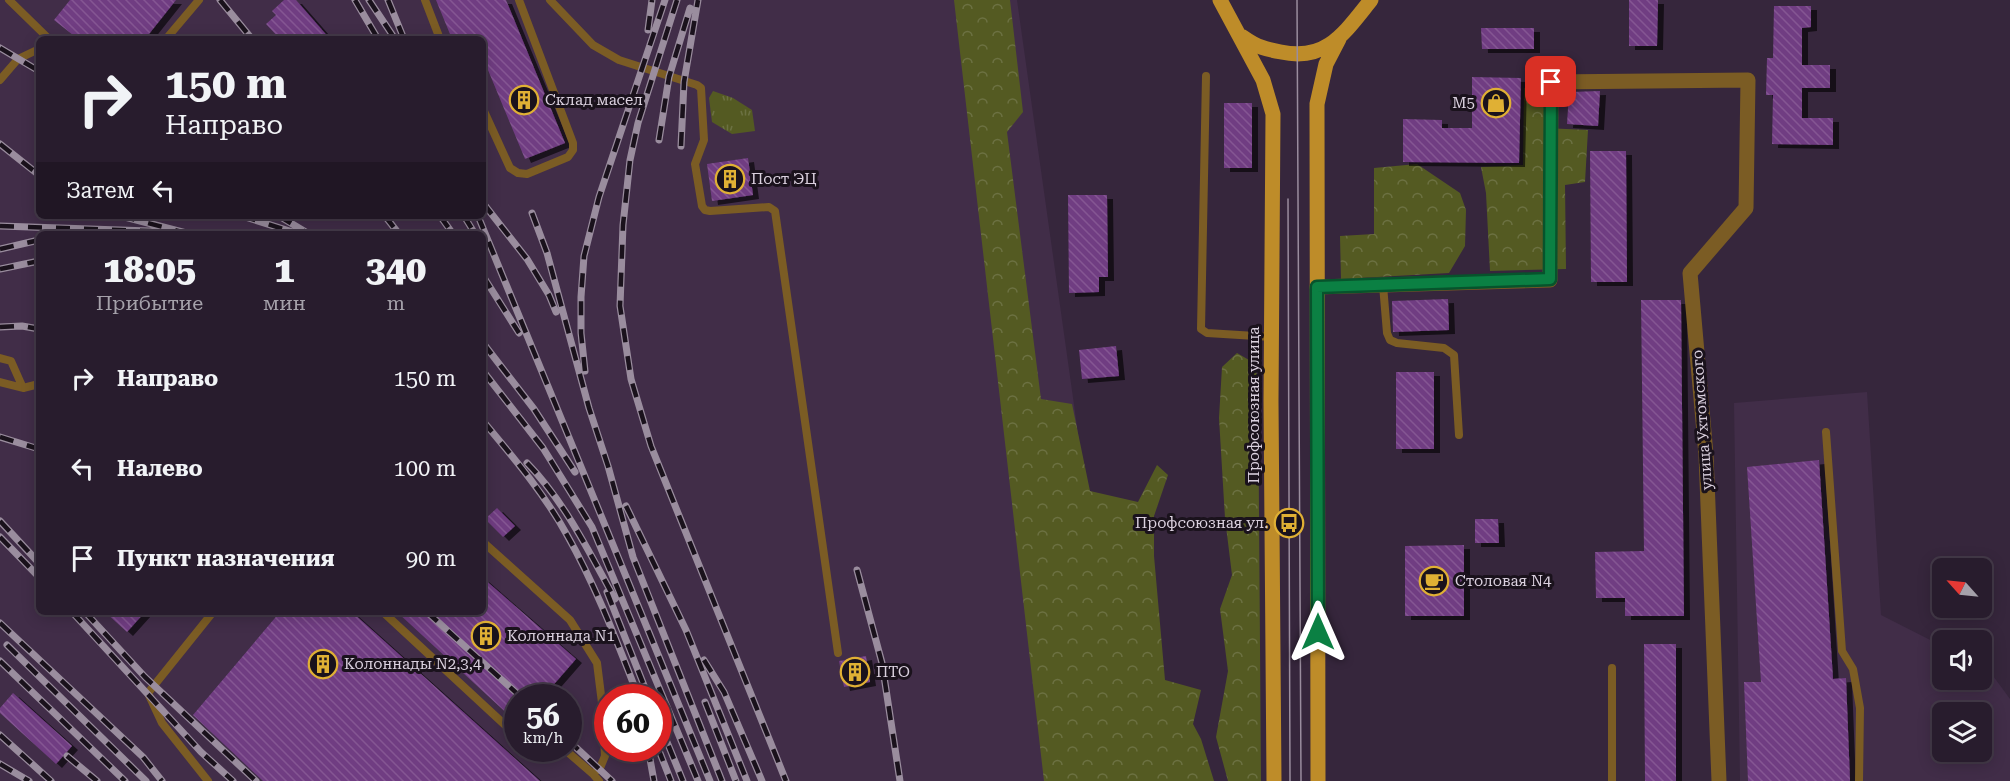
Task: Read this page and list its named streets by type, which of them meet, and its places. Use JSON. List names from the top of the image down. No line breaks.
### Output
{"streets":{"main road":["Профсоюзная улица"],"street":["улица Ухтомского"]},"places":{"building":["Склад масел","Пост ЭЦ","Колоннада N1","Колоннады N2,3,4","ПТО"],"shop":["М5"],"bus stop":["Профсоюзная ул."],"cafe":["Столовая N4"]},"north":"top left","page":{"turn":["150 m","Направо"],"then":"Затем","eta":["18:05","Прибытие","1","мин","340","m"],"list":[{"name":"Направо","value":"150 m"},{"name":"Налево","value":"100 m"},{"name":"Пункт назначения","value":"90 m"}],"speed":"56 km/h","limit":"60"}}
